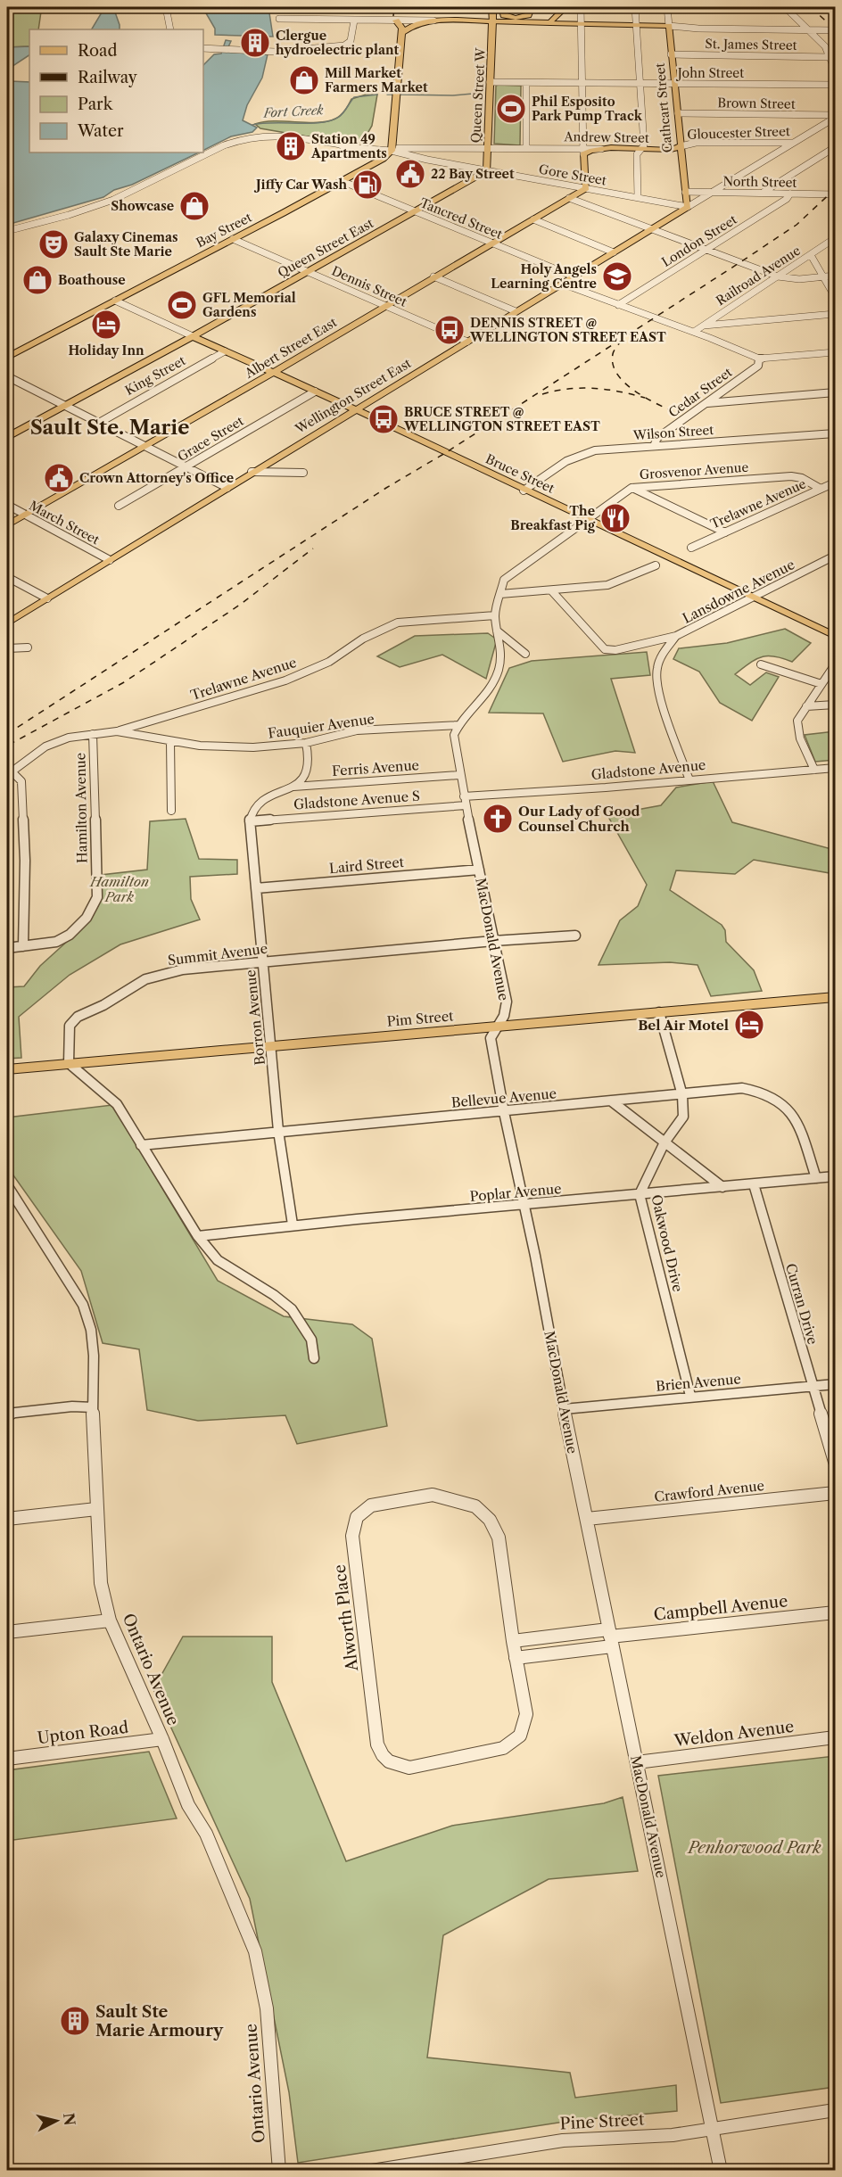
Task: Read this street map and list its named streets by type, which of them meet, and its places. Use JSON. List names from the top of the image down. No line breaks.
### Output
{"streets":{"main road":["Queen Street W","Cathcart Street","Andrew Street","Bay Street","Queen Street East","Albert Street East","Wellington Street East","Bruce Street","Pim Street"],"street":["St. James Street","John Street","Brown Street","Gloucester Street","Gore Street","North Street","Tancred Street","London Street","Railroad Avenue","Dennis Street","King Street","Cedar Street","Wilson Street","Grace Street","Grosvenor Avenue","Trelawne Avenue","March Street","Lansdowne Avenue","Fauquier Avenue","Ferris Avenue","Gladstone Avenue","Gladstone Avenue S","Hamilton Avenue","Laird Street","MacDonald Avenue","Summit Avenue","Borron Avenue","Bellevue Avenue","Poplar Avenue","Oakwood Drive","Curran Drive","Brien Avenue","Crawford Avenue","Campbell Avenue","Alworth Place","Ontario Avenue","Upton Road","Weldon Avenue","Pine Street"]},"crossings":[["St. James Street","Cathcart Street"],["John Street","Queen Street W"],["John Street","Cathcart Street"],["Queen Street W","Andrew Street"],["Queen Street W","Gore Street"],["Queen Street W","Queen Street East"],["Brown Street","Cathcart Street"],["Brown Street","Wellington Street East"],["Cathcart Street","Gloucester Street"],["Cathcart Street","Andrew Street"],["Cathcart Street","Gore Street"],["Cathcart Street","North Street"],["Cathcart Street","Wellington Street East"],["Gloucester Street","Andrew Street"],["Gloucester Street","Wellington Street East"],["Andrew Street","Gore Street"],["Andrew Street","Bay Street"],["Gore Street","Bay Street"],["Gore Street","Queen Street East"],["Gore Street","Albert Street East"],["Gore Street","Wellington Street East"],["North Street","London Street"],["North Street","Wellington Street East"],["Tancred Street","Bay Street"],["Tancred Street","Queen Street East"],["Tancred Street","Albert Street East"],["Tancred Street","Wellington Street East"],["Bay Street","Dennis Street"],["Queen Street East","Dennis Street"],["Queen Street East","Bruce Street"],["Dennis Street","Albert Street East"],["Dennis Street","Wellington Street East"],["Albert Street East","Bruce Street"],["Albert Street East","March Street"],["King Street","Bruce Street"],["Cedar Street","Wilson Street"],["Wellington Street East","Bruce Street"],["Wellington Street East","March Street"],["Wilson Street","Bruce Street"],["Grace Street","Bruce Street"],["Grosvenor Avenue","Bruce Street"],["Grosvenor Avenue","Trelawne Avenue"],["Bruce Street","Lansdowne Avenue"],["Trelawne Avenue","Fauquier Avenue"],["Lansdowne Avenue","Gladstone Avenue"],["Fauquier Avenue","Hamilton Avenue"],["Fauquier Avenue","MacDonald Avenue"],["Ferris Avenue","MacDonald Avenue"],["Gladstone Avenue","Gladstone Avenue S"],["Gladstone Avenue","MacDonald Avenue"],["Gladstone Avenue S","MacDonald Avenue"],["Gladstone Avenue S","Borron Avenue"],["Laird Street","MacDonald Avenue"],["Laird Street","Borron Avenue"],["MacDonald Avenue","Summit Avenue"],["MacDonald Avenue","Pim Street"],["MacDonald Avenue","Bellevue Avenue"],["MacDonald Avenue","Poplar Avenue"],["MacDonald Avenue","Brien Avenue"],["MacDonald Avenue","Crawford Avenue"],["MacDonald Avenue","Campbell Avenue"],["MacDonald Avenue","Weldon Avenue"],["MacDonald Avenue","Pine Street"],["Summit Avenue","Borron Avenue"],["Summit Avenue","Pim Street"],["Borron Avenue","Pim Street"],["Borron Avenue","Bellevue Avenue"],["Borron Avenue","Poplar Avenue"],["Pim Street","Oakwood Drive"],["Bellevue Avenue","Poplar Avenue"],["Bellevue Avenue","Oakwood Drive"],["Poplar Avenue","Oakwood Drive"],["Poplar Avenue","Curran Drive"],["Oakwood Drive","Brien Avenue"],["Curran Drive","Brien Avenue"],["Ontario Avenue","Upton Road"]],"districts":["Sault Ste. Marie"],"water":["Fort Creek"],"parks":["Hamilton Park","Penhorwood Park"],"places":{"building":["Clergue hydroelectric plant","Station 49 Apartments","Sault Ste Marie Armoury"],"shop":["Mill Market Farmers Market","Showcase","Boathouse"],"sports":["Phil Esposito Park Pump Track","GFL Memorial Gardens"],"public building":["22 Bay Street","Crown Attorney's Office"],"fuel station":["Jiffy Car Wash"],"theatre":["Galaxy Cinemas Sault Ste Marie"],"school or university":["Holy Angels Learning Centre"],"hotel":["Holiday Inn","Bel Air Motel"],"bus stop":["DENNIS STREET @ WELLINGTON STREET EAST","BRUCE STREET @ WELLINGTON STREET EAST"],"restaurant":["The Breakfast Pig"],"church":["Our Lady of Good Counsel Church"]},"legend":["Road","Railway","Park","Water"],"north":"right"}
